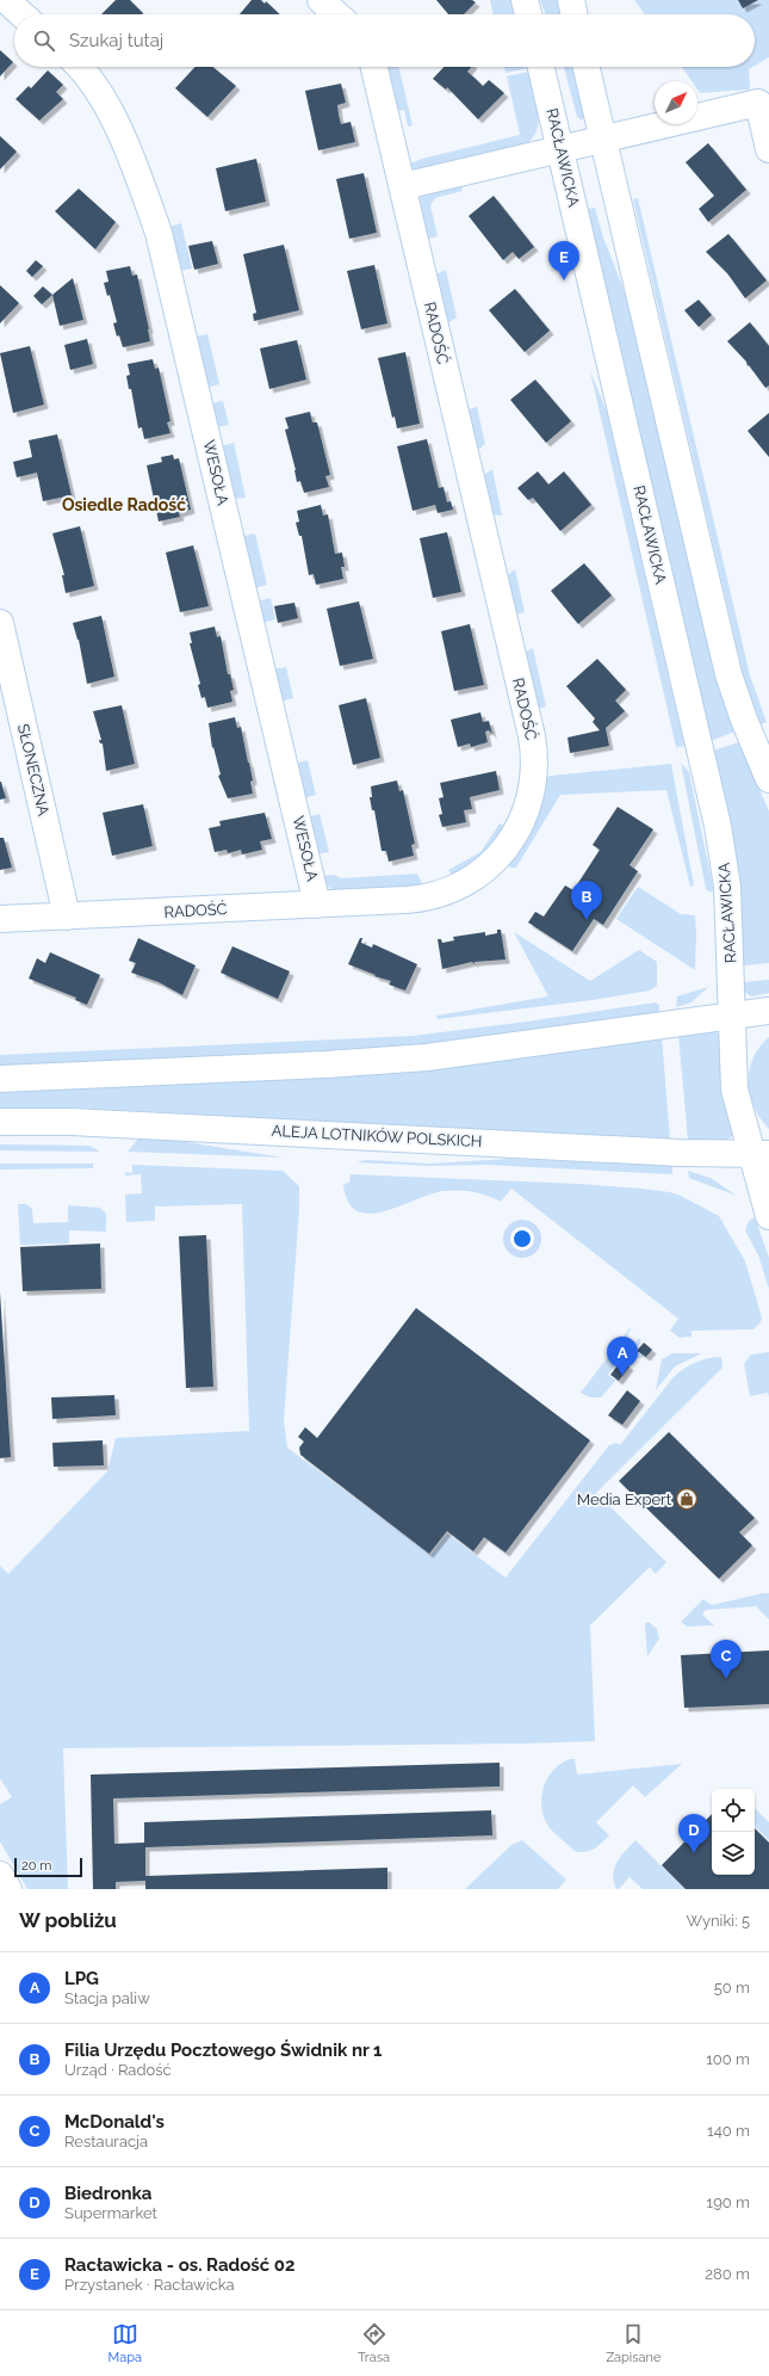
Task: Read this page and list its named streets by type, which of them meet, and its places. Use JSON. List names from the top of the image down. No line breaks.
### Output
{"streets":{"street":["RACŁAWICKA","RADOŚĆ","WESOŁA","SŁONECZNA","ALEJA LOTNIKÓW POLSKICH"]},"crossings":[["RACŁAWICKA","ALEJA LOTNIKÓW POLSKICH"],["RADOŚĆ","WESOŁA"],["RADOŚĆ","SŁONECZNA"]],"districts":["Osiedle Radość"],"places":{"shop":["Media Expert"]},"scale_bar":"20 m","north":"top right","page":{"search":"Szukaj tutaj","pins":["E","B","A","C","D"],"scale":"20 m","heading":["W pobliżu","Wyniki: 5"],"list":[{"mark":"A","name":"LPG","note":"Stacja paliw","value":"50 m"},{"mark":"B","name":"Filia Urzędu Pocztowego Świdnik nr 1","note":"Urząd · Radość","value":"100 m"},{"mark":"C","name":"McDonald's","note":"Restauracja","value":"140 m"},{"mark":"D","name":"Biedronka","note":"Supermarket","value":"190 m"},{"mark":"E","name":"Racławicka - os. Radość 02","note":"Przystanek · Racławicka","value":"280 m"}],"nav":["Mapa","Trasa","Zapisane"]}}
